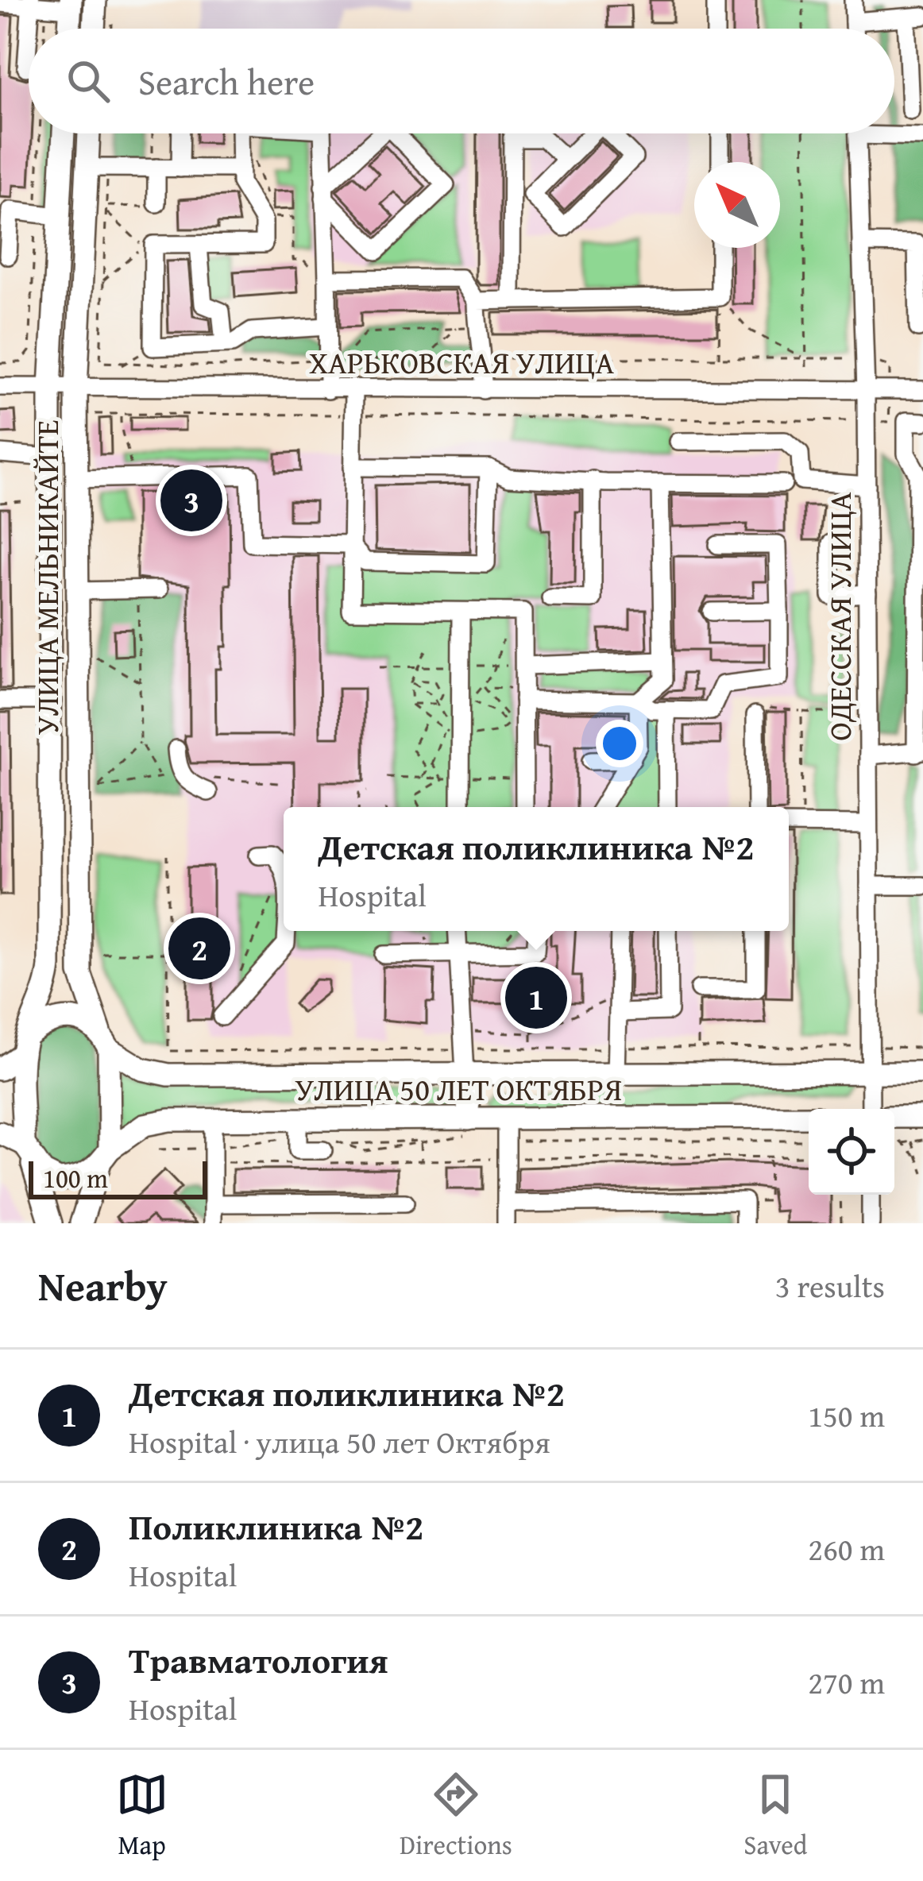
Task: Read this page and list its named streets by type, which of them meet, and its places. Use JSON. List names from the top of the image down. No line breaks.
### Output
{"streets":{"main road":["УЛИЦА МЕЛЬНИКАЙТЕ","УЛИЦА 50 ЛЕТ ОКТЯБРЯ"],"street":["ХАРЬКОВСКАЯ УЛИЦА","ОДЕССКАЯ УЛИЦА"]},"crossings":[["ХАРЬКОВСКАЯ УЛИЦА","УЛИЦА МЕЛЬНИКАЙТЕ"],["ХАРЬКОВСКАЯ УЛИЦА","ОДЕССКАЯ УЛИЦА"],["УЛИЦА МЕЛЬНИКАЙТЕ","УЛИЦА 50 ЛЕТ ОКТЯБРЯ"],["ОДЕССКАЯ УЛИЦА","УЛИЦА 50 ЛЕТ ОКТЯБРЯ"]],"scale_bar":"100 m","north":"top left","page":{"search":"Search here","pins":["3","2","1"],"popup":["Детская поликлиника №2","Hospital"],"scale":"100 m","heading":["Nearby","3 results"],"list":[{"mark":"1","name":"Детская поликлиника №2","note":"Hospital · улица 50 лет Октября","value":"150 m"},{"mark":"2","name":"Поликлиника №2","note":"Hospital","value":"260 m"},{"mark":"3","name":"Травматология","note":"Hospital","value":"270 m"}],"nav":["Map","Directions","Saved"]}}
